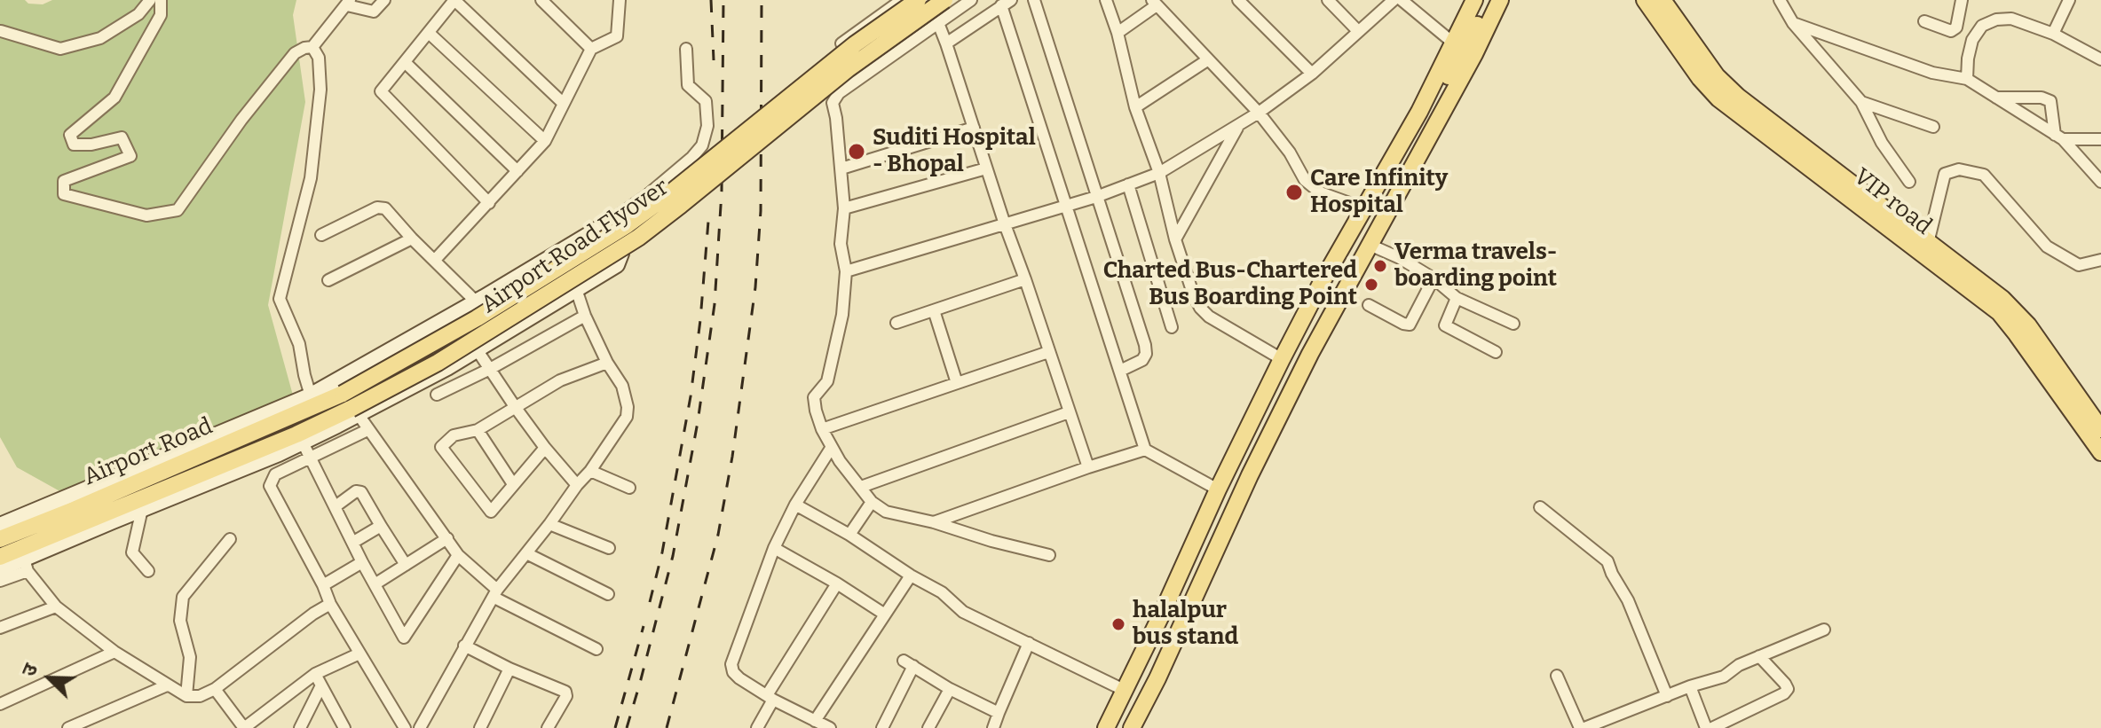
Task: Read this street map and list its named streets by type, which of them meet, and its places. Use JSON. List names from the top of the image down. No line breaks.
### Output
{"streets":{"main road":["VIP road","Airport Road Flyover","Airport Road"]},"crossings":[["Airport Road Flyover","Airport Road"]],"places":["Suditi Hospital - Bhopal","Care Infinity Hospital","Verma travels- boarding point","Charted Bus-Chartered Bus Boarding Point","halalpur bus stand"],"north":"top left"}
